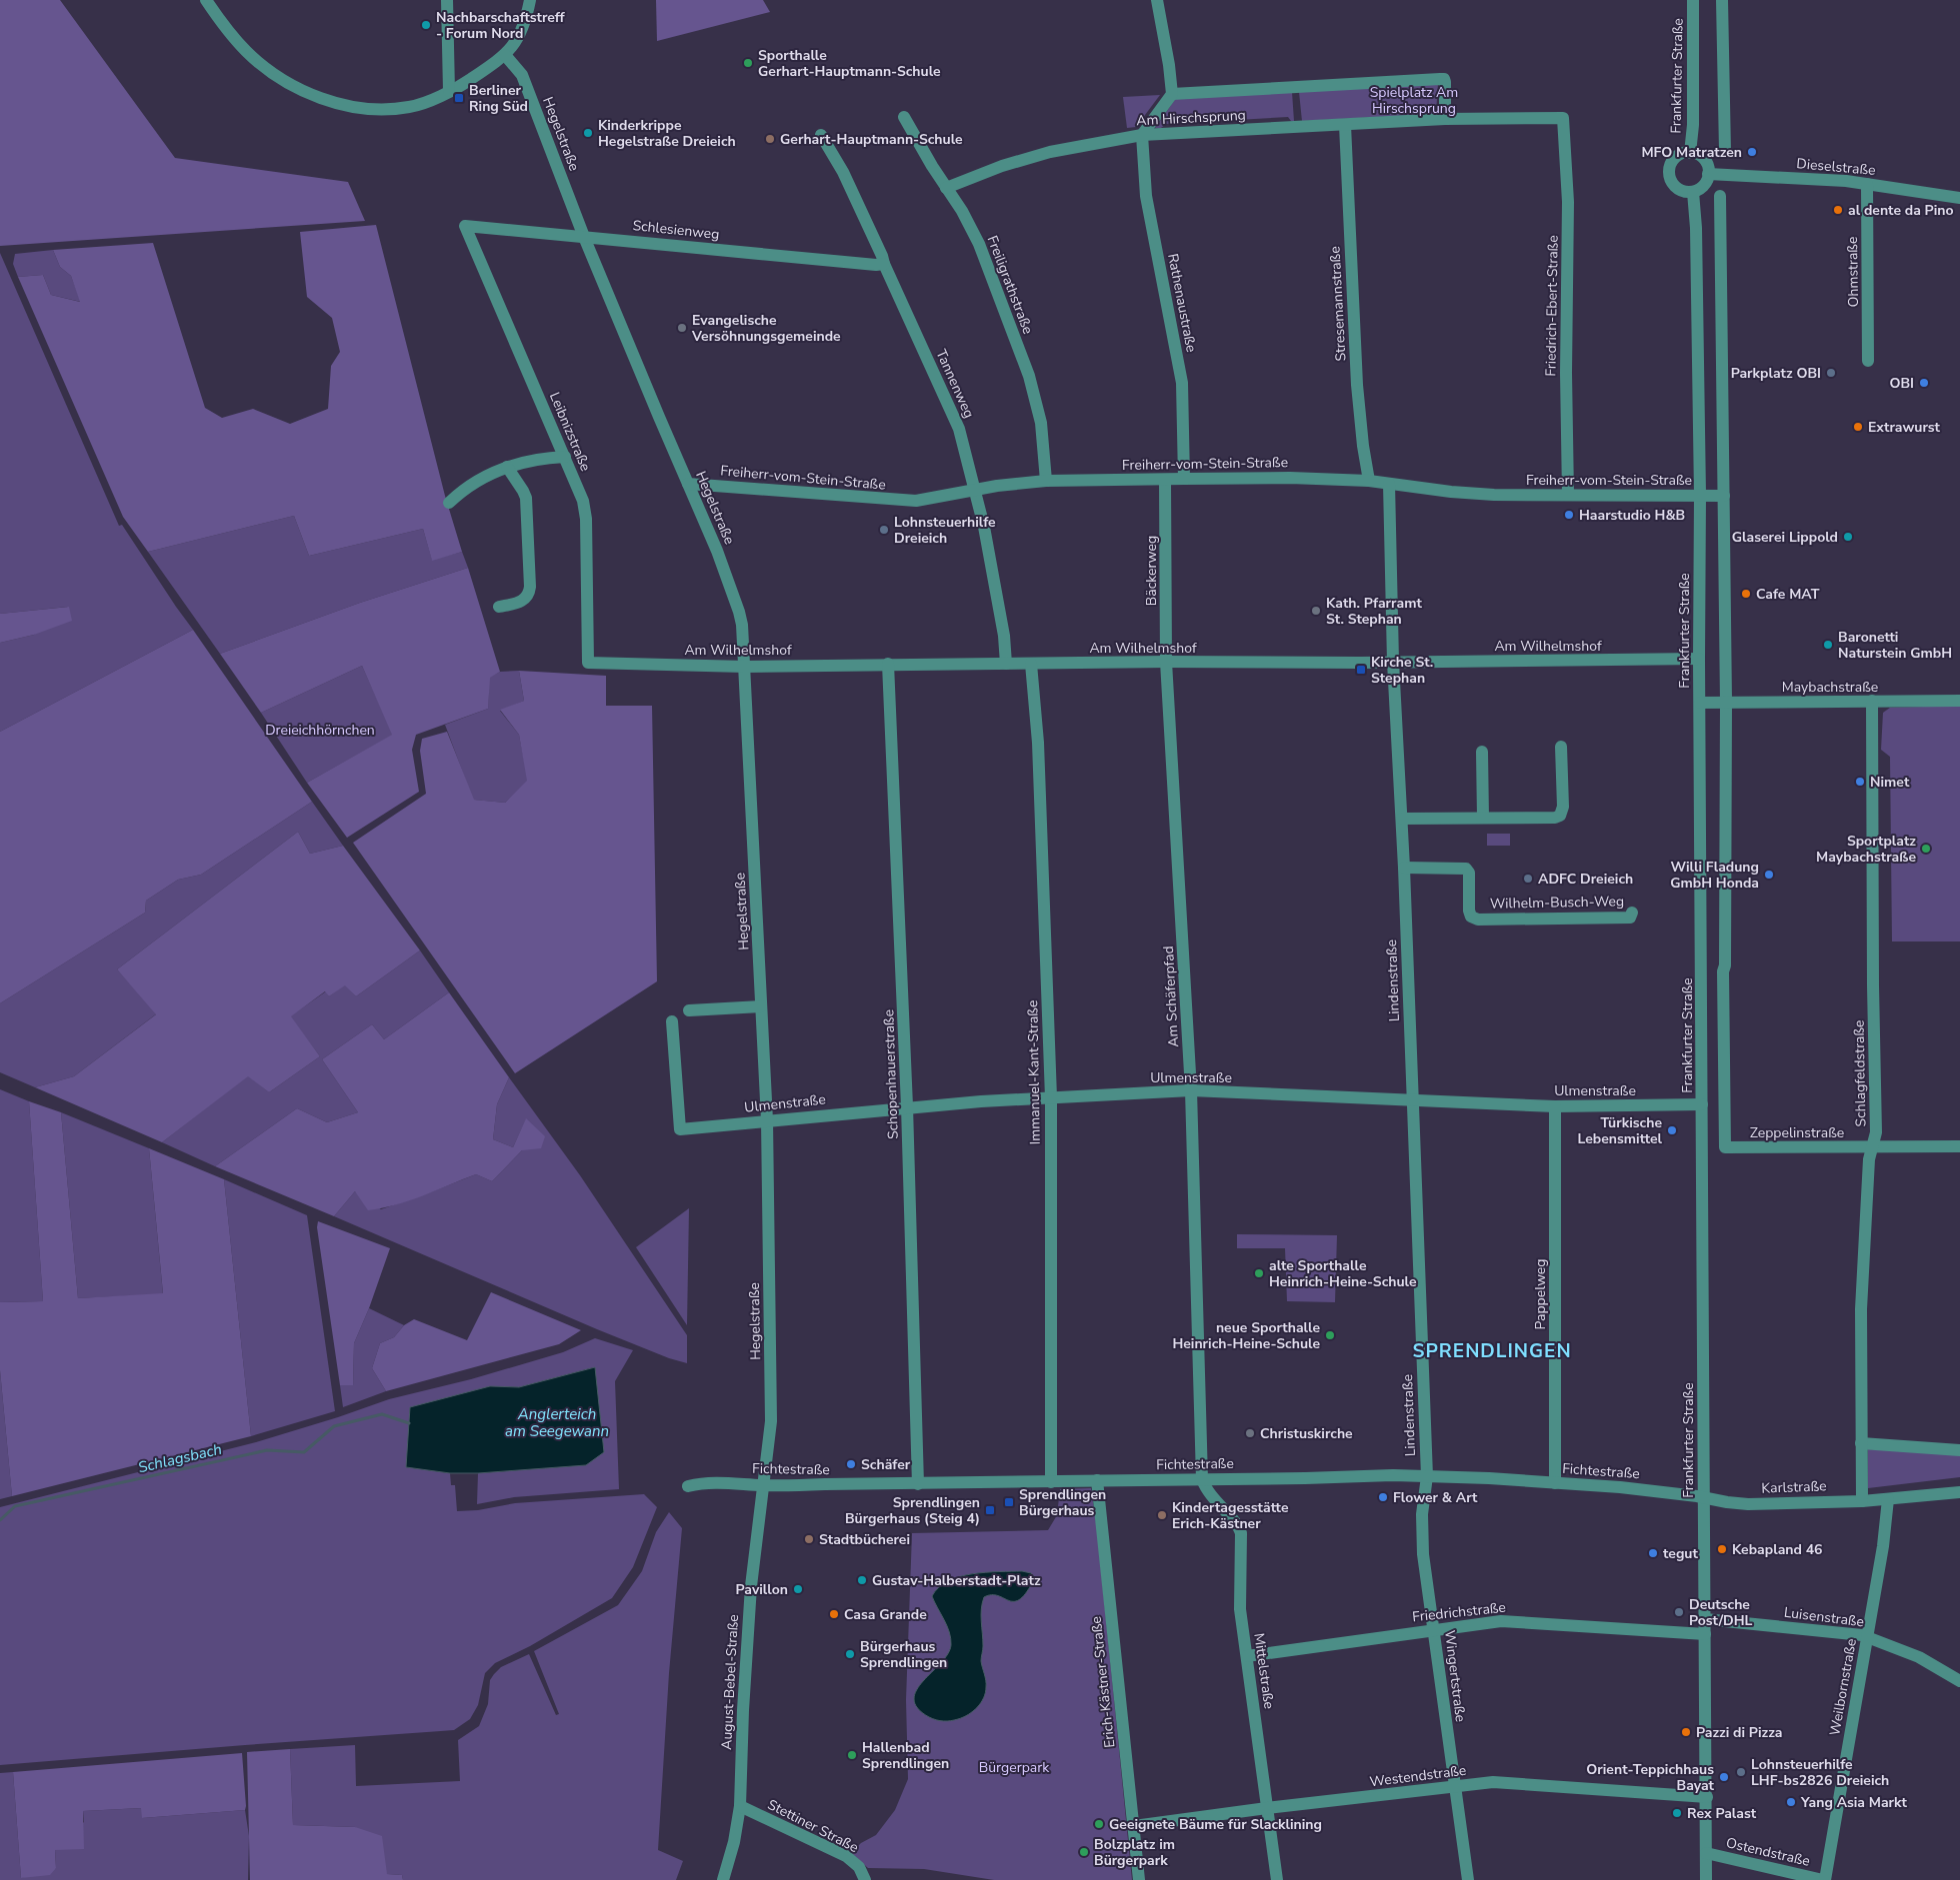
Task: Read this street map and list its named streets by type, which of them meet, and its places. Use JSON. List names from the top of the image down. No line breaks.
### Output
{"streets":{"street":["Frankfurter Straße","Am Hirschsprung","Hegelstraße","Dieselstraße","Schlesienweg","Ohmstraße","Freiligrathstraße","Rathenaustraße","Stresemannstraße","Friedrich-Ebert-Straße","Tannenweg","Leibnizstraße","Freiherr-vom-Stein-Straße","Bäckerweg","Am Wilhelmshof","Maybachstraße","Wilhelm-Busch-Weg","Lindenstraße","Am Schäferpfad","Immanuel-Kant-Straße","Schlagfeldstraße","Schopenhauerstraße","Ulmenstraße","Zeppelinstraße","Pappelweg","Fichtestraße","Karlstraße","Friedrichstraße","Luisenstraße","Mittelstraße","Wingertstraße","August-Bebel-Straße","Erich-Kästner-Straße","Weilbornstraße","Westendstraße","Stettiner Straße","Ostendstraße"]},"crossings":[["Frankfurter Straße","Dieselstraße"],["Frankfurter Straße","Freiherr-vom-Stein-Straße"],["Frankfurter Straße","Am Wilhelmshof"],["Frankfurter Straße","Maybachstraße"],["Frankfurter Straße","Ulmenstraße"],["Frankfurter Straße","Fichtestraße"],["Frankfurter Straße","Karlstraße"],["Frankfurter Straße","Friedrichstraße"],["Frankfurter Straße","Luisenstraße"],["Frankfurter Straße","Westendstraße"],["Frankfurter Straße","Ostendstraße"],["Am Hirschsprung","Freiligrathstraße"],["Am Hirschsprung","Rathenaustraße"],["Am Hirschsprung","Stresemannstraße"],["Am Hirschsprung","Friedrich-Ebert-Straße"],["Hegelstraße","Schlesienweg"],["Hegelstraße","Freiherr-vom-Stein-Straße"],["Hegelstraße","Am Wilhelmshof"],["Hegelstraße","Ulmenstraße"],["Hegelstraße","Fichtestraße"],["Hegelstraße","August-Bebel-Straße"],["Dieselstraße","Ohmstraße"],["Schlesienweg","Tannenweg"],["Schlesienweg","Leibnizstraße"],["Freiligrathstraße","Freiherr-vom-Stein-Straße"],["Rathenaustraße","Freiherr-vom-Stein-Straße"],["Stresemannstraße","Freiherr-vom-Stein-Straße"],["Friedrich-Ebert-Straße","Freiherr-vom-Stein-Straße"],["Tannenweg","Freiherr-vom-Stein-Straße"],["Tannenweg","Am Wilhelmshof"],["Leibnizstraße","Am Wilhelmshof"],["Freiherr-vom-Stein-Straße","Bäckerweg"],["Freiherr-vom-Stein-Straße","Lindenstraße"],["Bäckerweg","Am Wilhelmshof"],["Bäckerweg","Am Schäferpfad"],["Am Wilhelmshof","Lindenstraße"],["Am Wilhelmshof","Am Schäferpfad"],["Am Wilhelmshof","Immanuel-Kant-Straße"],["Am Wilhelmshof","Schopenhauerstraße"],["Maybachstraße","Schlagfeldstraße"],["Maybachstraße","Zeppelinstraße"],["Wilhelm-Busch-Weg","Lindenstraße"],["Lindenstraße","Ulmenstraße"],["Lindenstraße","Fichtestraße"],["Lindenstraße","Wingertstraße"],["Am Schäferpfad","Ulmenstraße"],["Am Schäferpfad","Fichtestraße"],["Am Schäferpfad","Mittelstraße"],["Immanuel-Kant-Straße","Ulmenstraße"],["Immanuel-Kant-Straße","Fichtestraße"],["Schlagfeldstraße","Zeppelinstraße"],["Schlagfeldstraße","Karlstraße"],["Schopenhauerstraße","Ulmenstraße"],["Schopenhauerstraße","Fichtestraße"],["Ulmenstraße","Pappelweg"],["Pappelweg","Fichtestraße"],["Fichtestraße","Karlstraße"],["Fichtestraße","Mittelstraße"],["Fichtestraße","Wingertstraße"],["Fichtestraße","August-Bebel-Straße"],["Fichtestraße","Erich-Kästner-Straße"],["Karlstraße","Weilbornstraße"],["Friedrichstraße","Mittelstraße"],["Friedrichstraße","Wingertstraße"],["Luisenstraße","Weilbornstraße"],["Mittelstraße","Westendstraße"],["Wingertstraße","Westendstraße"],["August-Bebel-Straße","Stettiner Straße"],["Erich-Kästner-Straße","Westendstraße"],["Weilbornstraße","Ostendstraße"]],"districts":["SPRENDLINGEN"],"water":["Anglerteich am Seegewann","Schlagsbach"],"parks":["Spielplatz Am Hirschsprung","Dreieichhörnchen","Bürgerpark"],"places":{"other":["Nachbarschaftstreff - Forum Nord","Sporthalle Gerhart-Hauptmann-Schule","Kinderkrippe Hegelstraße Dreieich","Gerhart-Hauptmann-Schule","MFO Matratzen","al dente da Pino","Evangelische Versöhnungsgemeinde","Parkplatz OBI","OBI","Extrawurst","Haarstudio H&B","Lohnsteuerhilfe Dreieich","Glaserei Lippold","Cafe MAT","Kath. Pfarramt St. Stephan","Baronetti Naturstein GmbH","Nimet","Sportplatz Maybachstraße","Willi Fladung GmbH Honda","ADFC Dreieich","Türkische Lebensmittel","alte Sporthalle Heinrich-Heine-Schule","neue Sporthalle Heinrich-Heine-Schule","Christuskirche","Schäfer","Flower & Art","Kindertagesstätte Erich-Kästner","Stadtbücherei","Kebapland 46","tegut","Gustav-Halberstadt-Platz","Pavillon","Deutsche Post/DHL","Casa Grande","Bürgerhaus Sprendlingen","Pazzi di Pizza","Hallenbad Sprendlingen","Lohnsteuerhilfe LHF-bs2826 Dreieich","Orient-Teppichhaus Bayat","Yang Asia Markt","Rex Palast","Geeignete Bäume für Slacklining","Bolzplatz im Bürgerpark"],"transit":["Berliner Ring Süd","Kirche St. Stephan","Sprendlingen Bürgerhaus","Sprendlingen Bürgerhaus (Steig 4)"]}}
